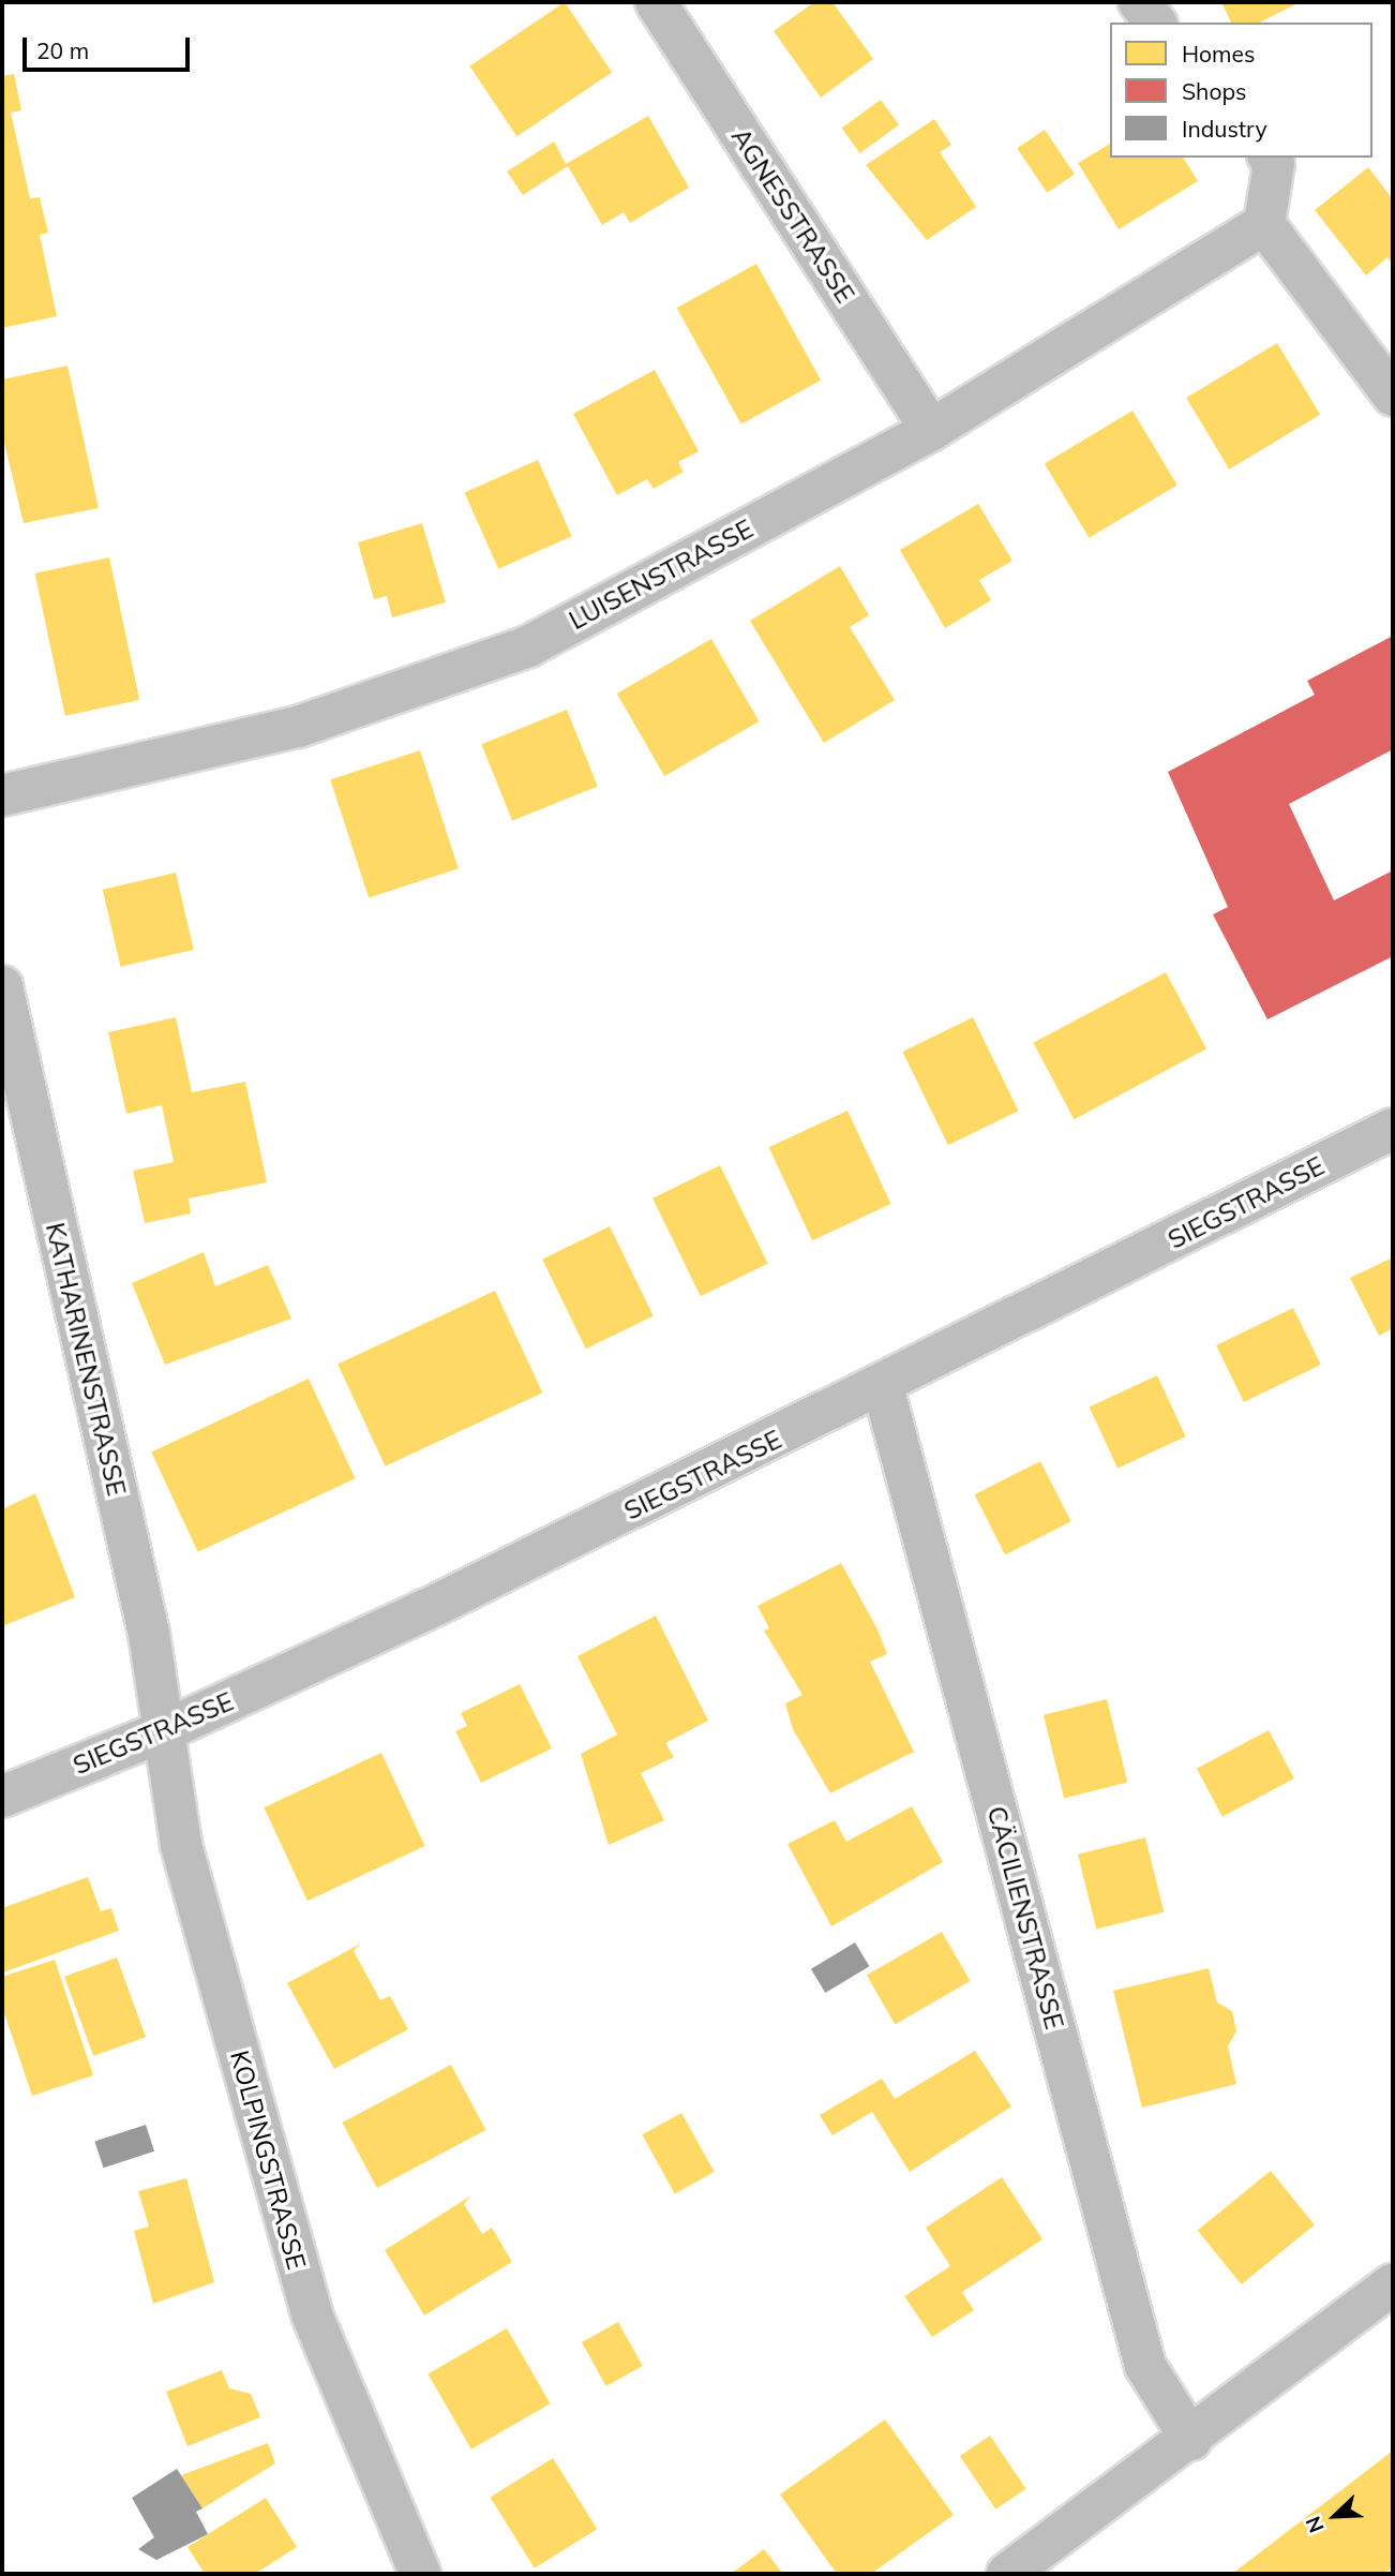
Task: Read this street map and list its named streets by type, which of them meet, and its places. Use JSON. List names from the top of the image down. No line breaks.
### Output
{"streets":{"street":["AGNESSTRASSE","LUISENSTRASSE","SIEGSTRASSE","KATHARINENSTRASSE","CÄCILIENSTRASSE","KOLPINGSTRASSE"]},"crossings":[["AGNESSTRASSE","LUISENSTRASSE"],["SIEGSTRASSE","KATHARINENSTRASSE"],["SIEGSTRASSE","CÄCILIENSTRASSE"],["SIEGSTRASSE","KOLPINGSTRASSE"],["KATHARINENSTRASSE","KOLPINGSTRASSE"]],"legend":["Homes","Shops","Industry"],"scale_bar":"20 m","north":"bottom left"}
